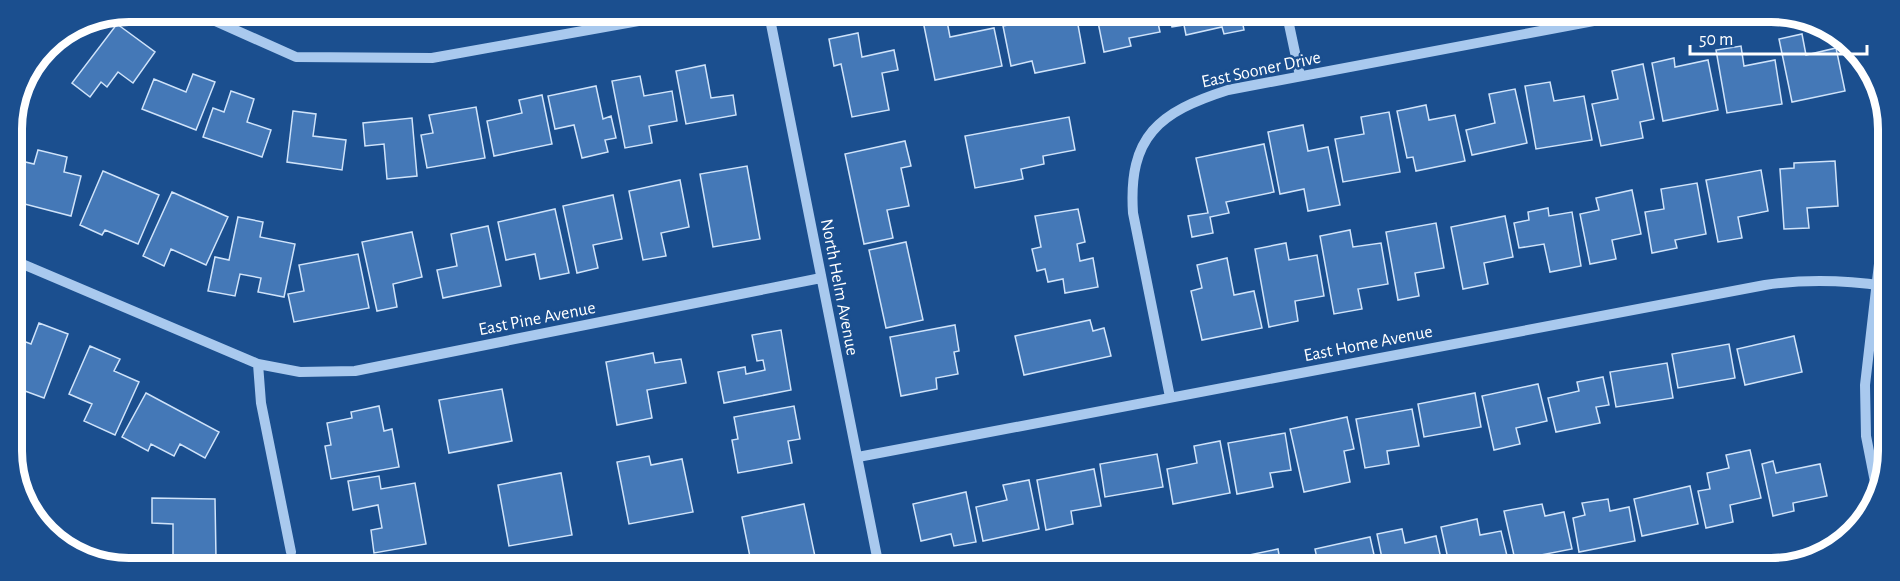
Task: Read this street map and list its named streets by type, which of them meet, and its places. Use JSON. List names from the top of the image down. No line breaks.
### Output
{"streets":{"street":["East Sooner Drive","North Helm Avenue","East Pine Avenue","East Home Avenue"]},"crossings":[["East Sooner Drive","East Home Avenue"],["North Helm Avenue","East Pine Avenue"],["North Helm Avenue","East Home Avenue"]],"scale_bar":"50 m"}
